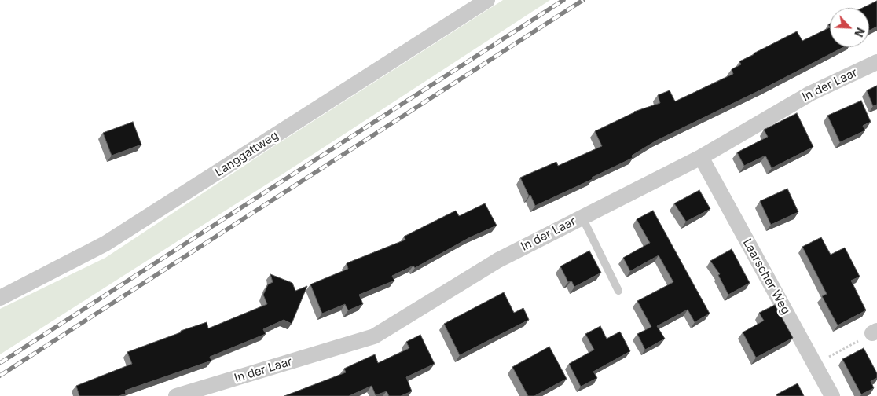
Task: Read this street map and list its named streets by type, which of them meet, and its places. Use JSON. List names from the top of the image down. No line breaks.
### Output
{"streets":{"street":["In der Laar","Langgattweg","Laarscher Weg"]},"crossings":[["In der Laar","Laarscher Weg"]],"north":"bottom right"}
